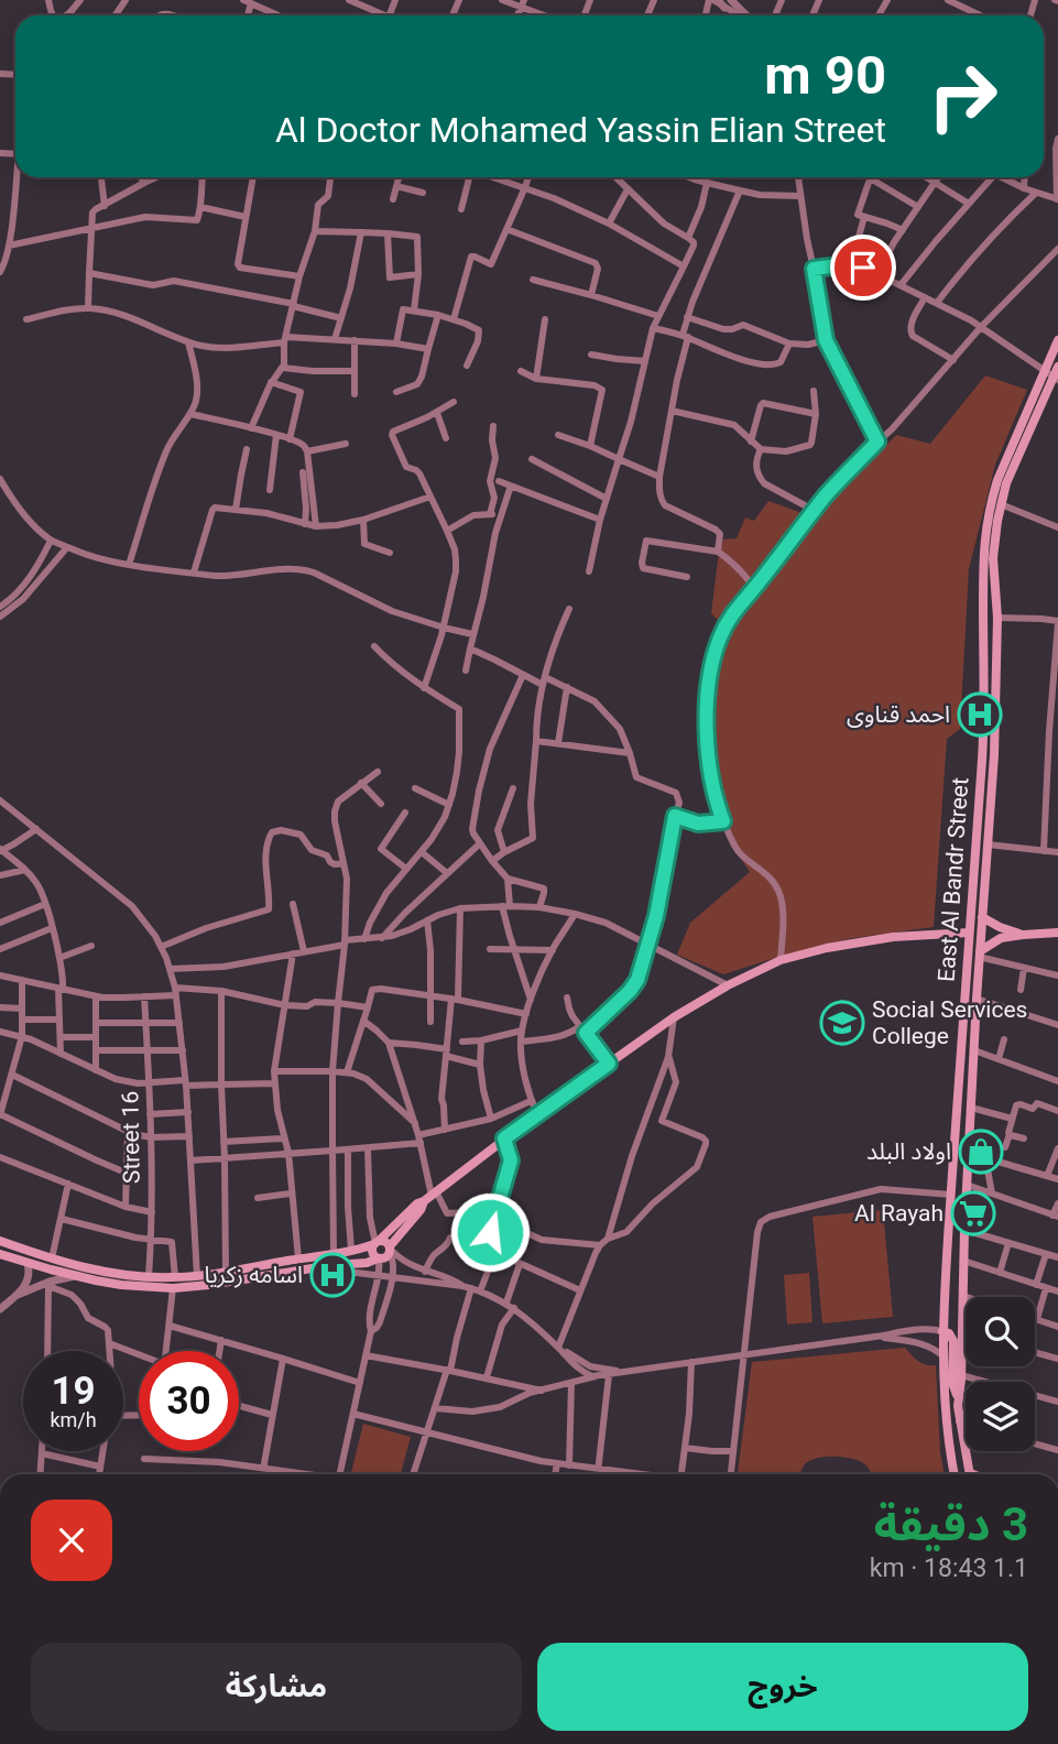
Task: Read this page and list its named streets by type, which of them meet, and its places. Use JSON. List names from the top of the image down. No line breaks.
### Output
{"streets":{"main road":["East Al Bandr Street"],"street":["Street 16"]},"places":{"hospital":["احمد قناوى","اسامه زكريا"],"school or university":["Social Services College"],"shop":["اولاد البلد"],"supermarket":["Al Rayah"]},"page":{"turn":["90 m","Al Doctor Mohamed Yassin Elian Street"],"speed":"19 km/h","limit":"30","heading":["3 دقيقة","1.1 km · 18:43"],"buttons":["خروج","مشاركة"]}}
